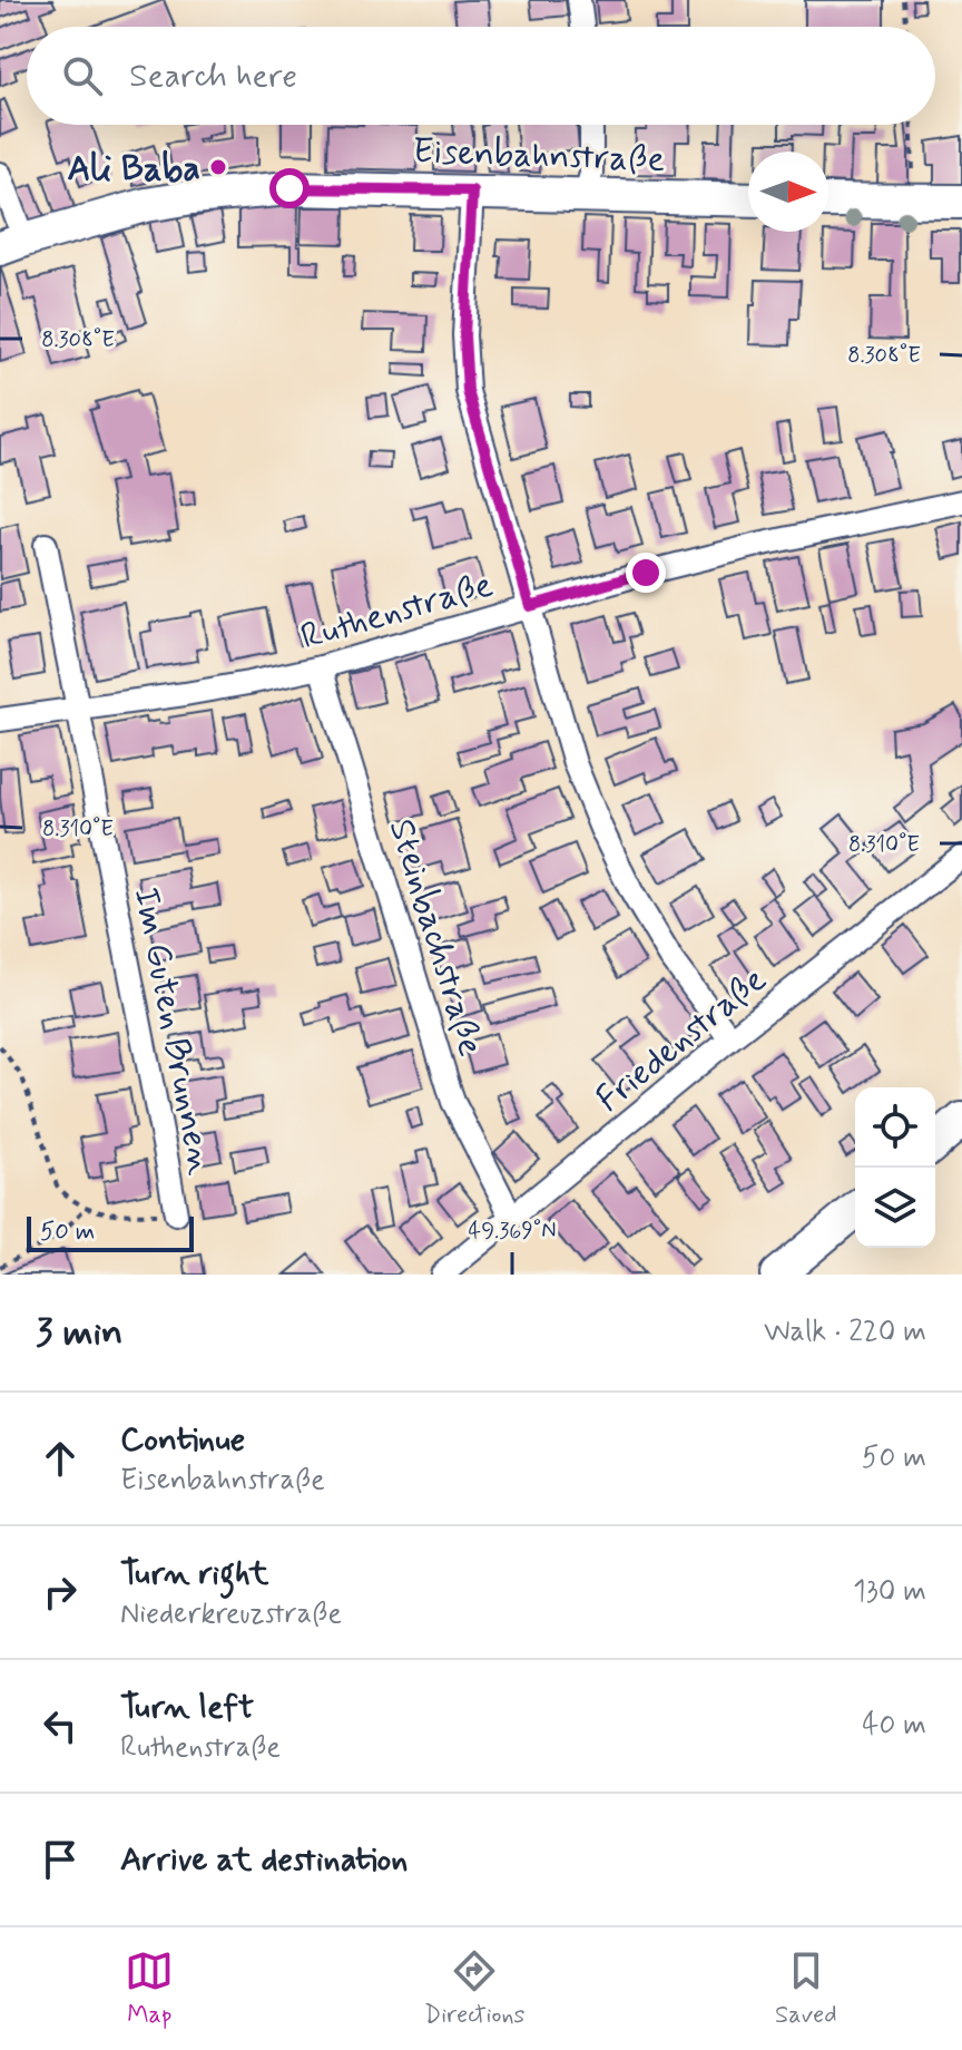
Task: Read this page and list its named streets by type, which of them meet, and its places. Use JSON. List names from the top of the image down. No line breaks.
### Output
{"streets":{"main road":["Eisenbahnstraße"],"street":["Ruthenstraße","Steinbachstraße","Im Guten Brunnen","Friedenstraße"]},"crossings":[["Ruthenstraße","Steinbachstraße"],["Ruthenstraße","Im Guten Brunnen"],["Steinbachstraße","Friedenstraße"]],"places":["Ali Baba"],"scale_bar":"50 m","north":"right","page":{"search":"Search here","scale":"50 m","heading":["3 min","Walk · 220 m"],"list":[["Continue","Eisenbahnstraße","50 m"],["Turn right","Niederkreuzstraße","130 m"],["Turn left","Ruthenstraße","40 m"],"Arrive at destination"],"nav":["Map","Directions","Saved"]},"coordinates":["8.308°E","8.310°E","49.369°N"]}
